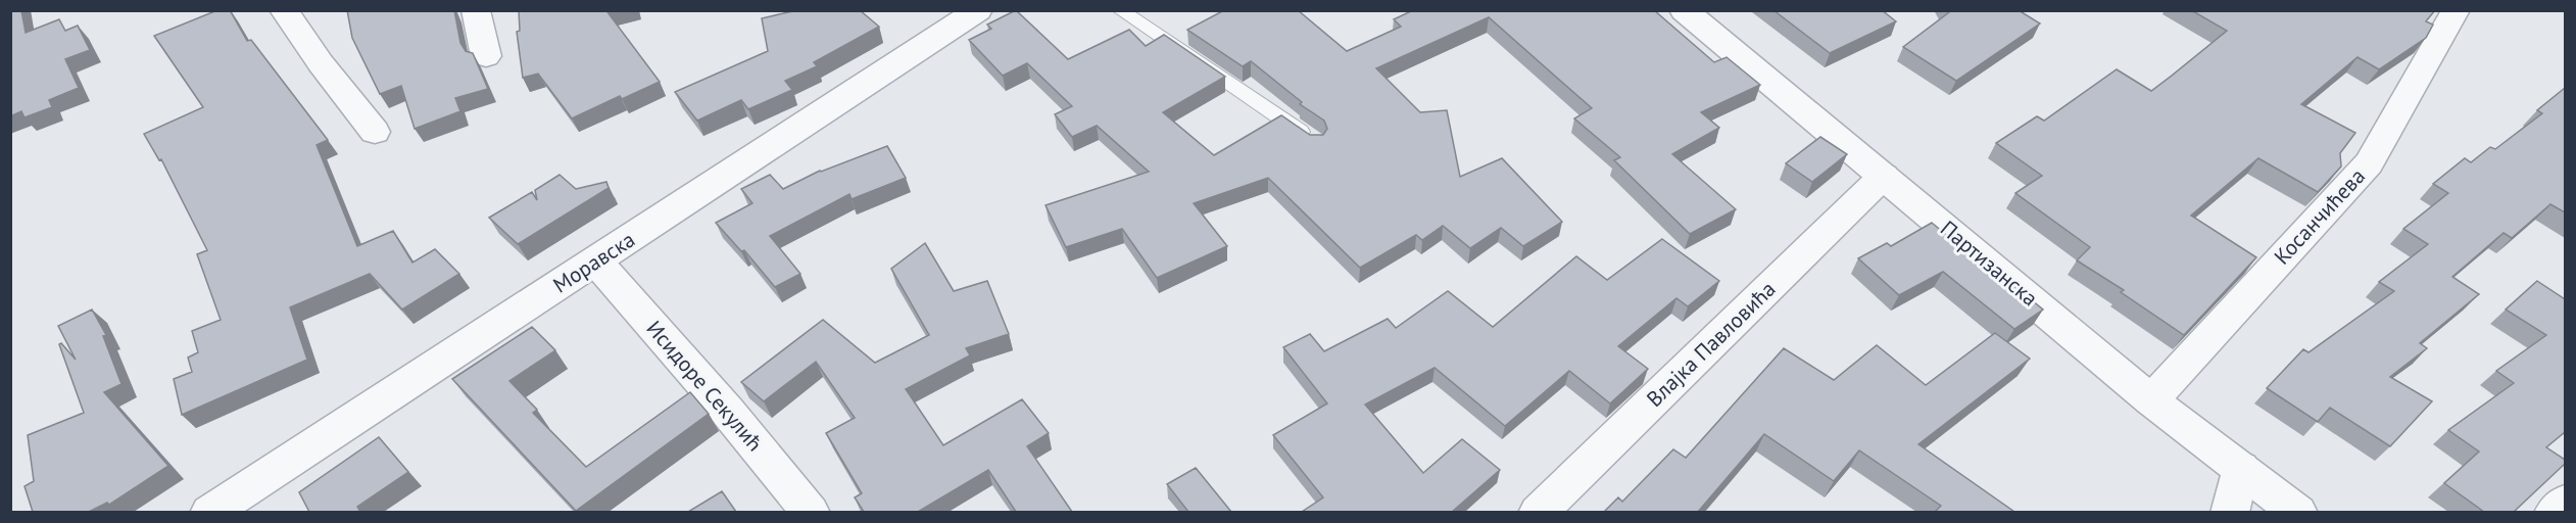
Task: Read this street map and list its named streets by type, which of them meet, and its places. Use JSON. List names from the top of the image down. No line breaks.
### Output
{"streets":{"street":["Косанчићева","Моравска","Партизанска","Влајка Павловића","Исидоре Секулић"]},"crossings":[["Косанчићева","Партизанска"],["Моравска","Исидоре Секулић"],["Партизанска","Влајка Павловића"]]}
